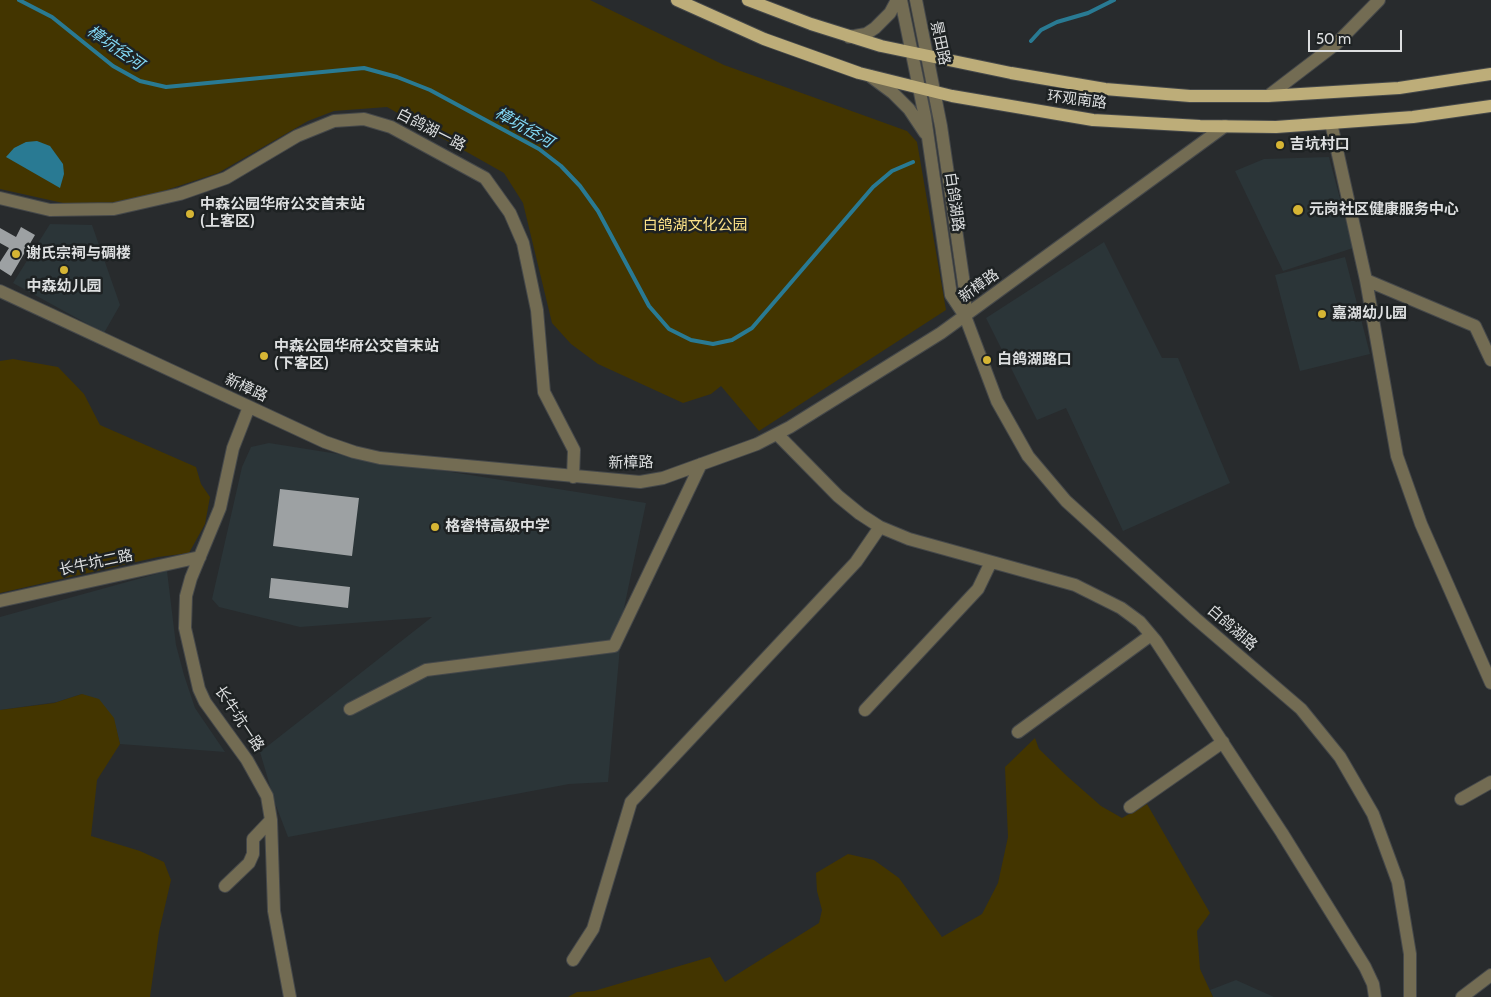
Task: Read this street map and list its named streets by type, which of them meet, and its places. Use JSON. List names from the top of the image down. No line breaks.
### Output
{"streets":{"main road":["环观南路"],"street":["景田路","白鸽湖一路","白鸽湖路","新樟路","长牛坑二路","长牛坑一路"]},"crossings":[["景田路","环观南路"],["景田路","白鸽湖路"],["环观南路","白鸽湖路"],["环观南路","新樟路"],["白鸽湖一路","新樟路"],["白鸽湖路","新樟路"],["新樟路","长牛坑一路"],["长牛坑二路","长牛坑一路"]],"water":["樟坑径河"],"parks":["白鸽湖文化公园"],"places":["吉坑村口","元岗社区健康服务中心","中森公园华府公交首末站 (上客区)","谢氏宗祠与碉楼","中森幼儿园","嘉湖幼儿园","中森公园华府公交首末站 (下客区)","白鸽湖路口","格睿特高级中学"],"scale_bar":"50 m"}
